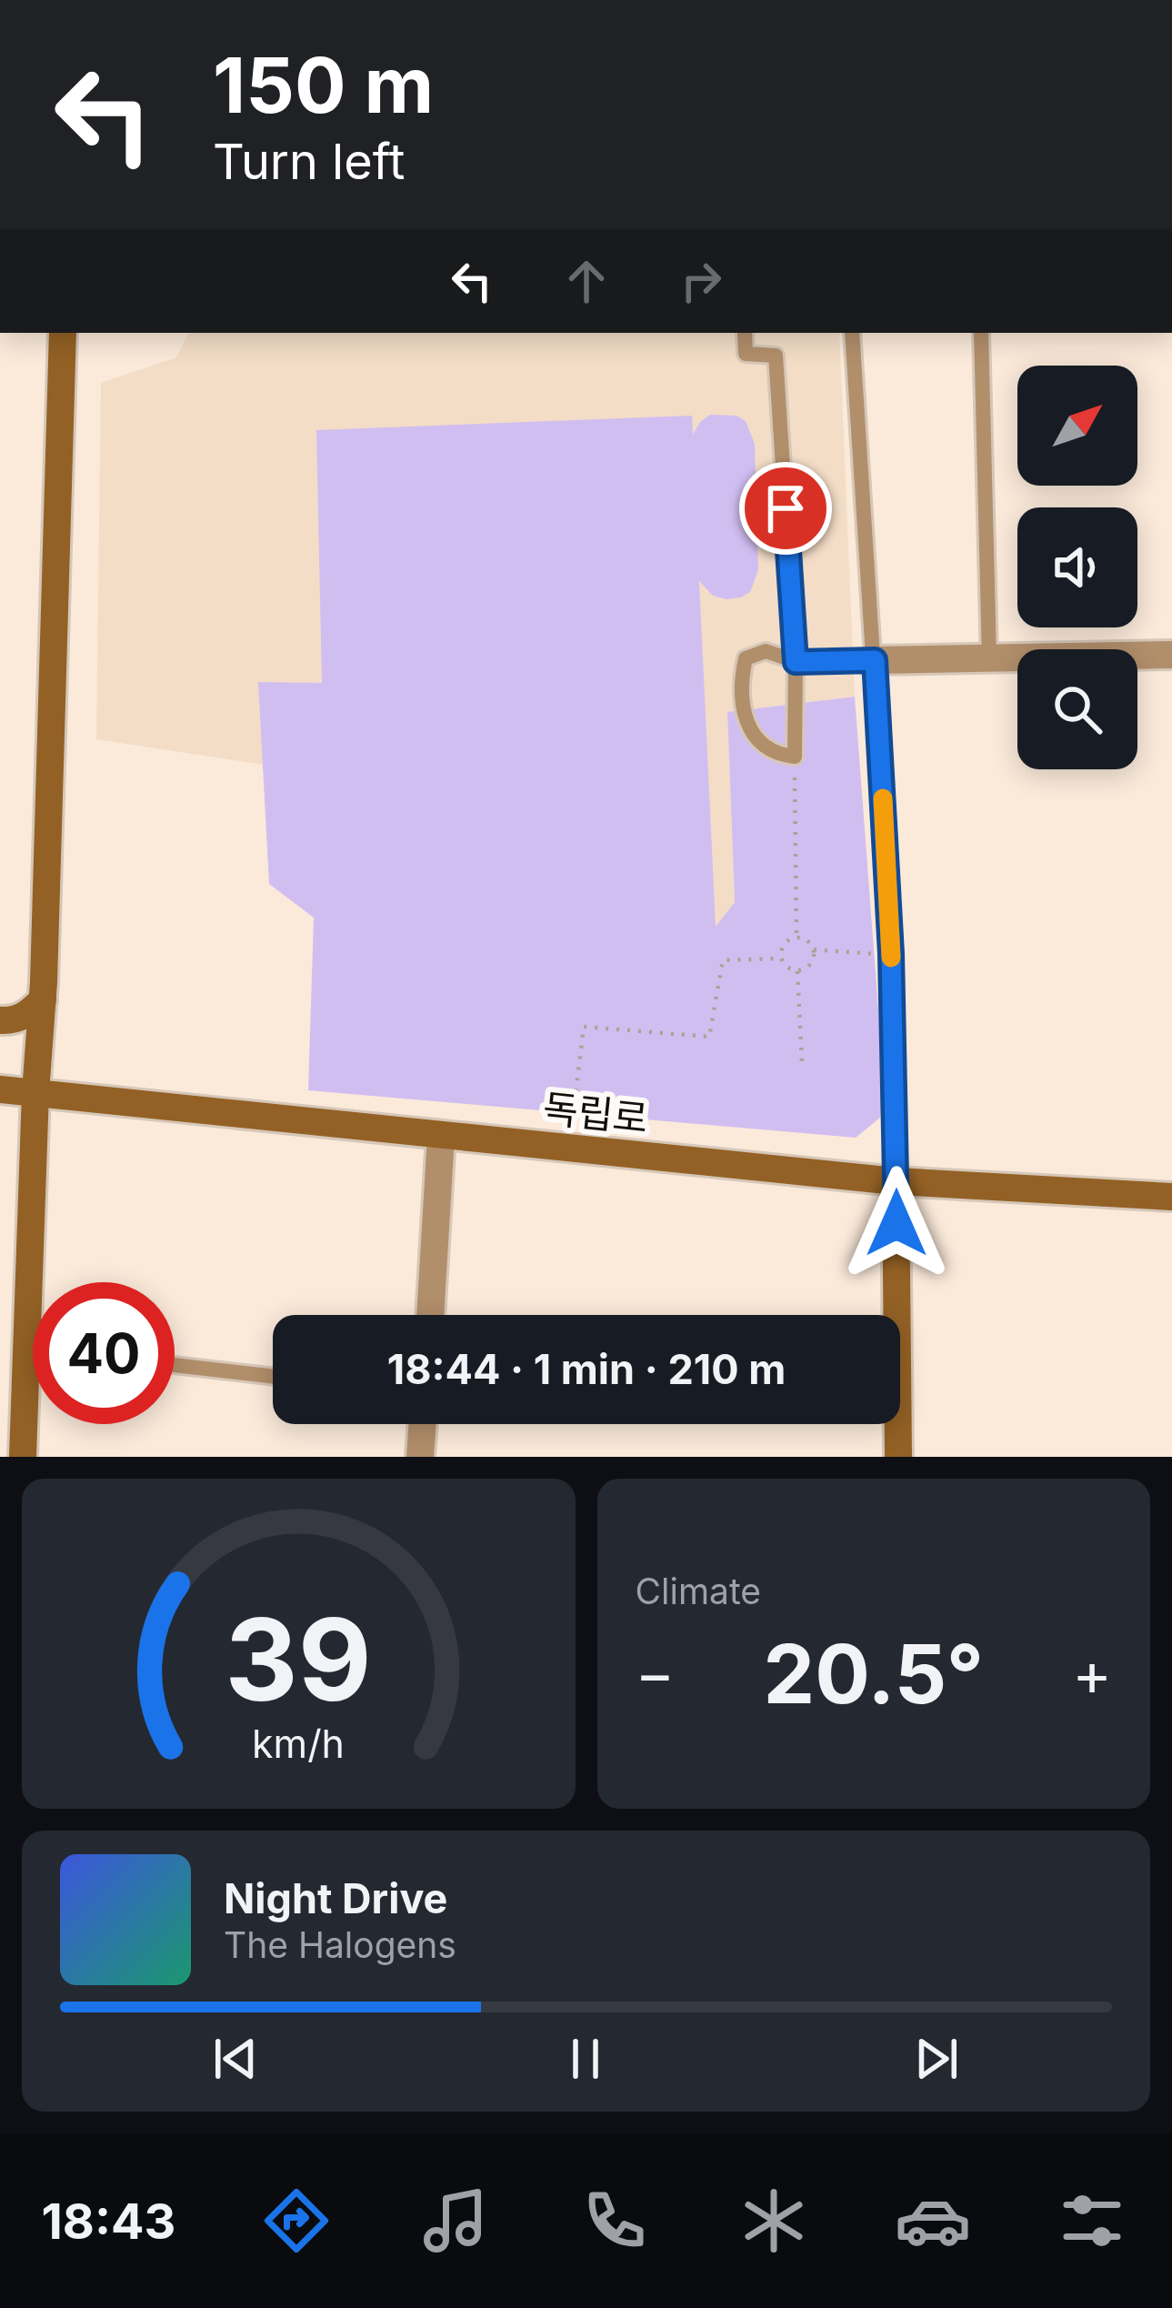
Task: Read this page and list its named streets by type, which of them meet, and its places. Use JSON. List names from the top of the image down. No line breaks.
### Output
{"streets":{"street":["독립로"]},"north":"top right","page":{"turn":["150 m","Turn left"],"limit":"40","trip":"18:44 · 1 min · 210 m","tile":"Climate","heat":["−","20.5°","+"],"song":["Night Drive","The Halogens"],"tabs":"18:43","gauge":["39","km/h"]}}
